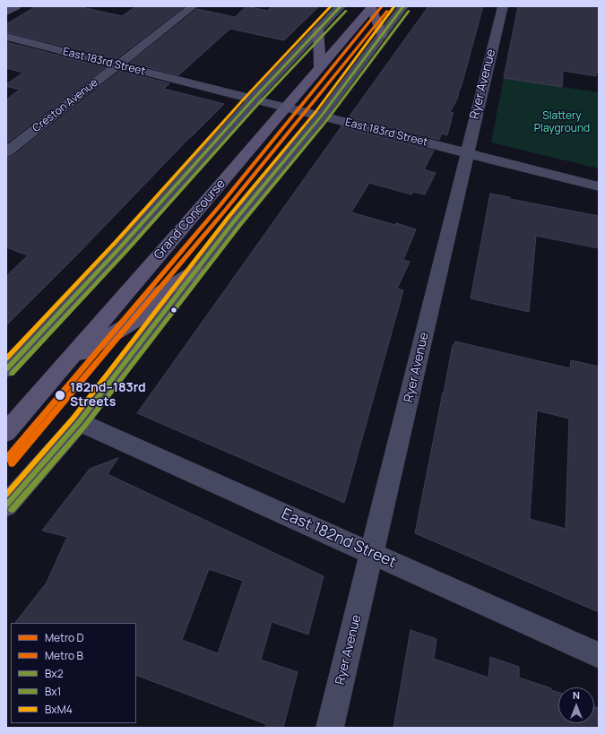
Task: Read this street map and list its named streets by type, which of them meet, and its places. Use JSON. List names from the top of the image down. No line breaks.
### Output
{"streets":{"main road":["Grand Concourse"],"street":["East 183rd Street","Ryer Avenue","Creston Avenue","East 182nd Street"]},"crossings":[["East 183rd Street","Ryer Avenue"],["East 183rd Street","Creston Avenue"],["East 183rd Street","Grand Concourse"],["Ryer Avenue","East 182nd Street"]],"parks":["Slattery Playground"],"places":["182nd–183rd Streets"],"lines":["metro line D","transit line Bx2","transit line BxM4","metro line B","transit line Bx1"],"legend":["Metro D","Metro B","Bx2","Bx1","BxM4"],"north":"top"}
